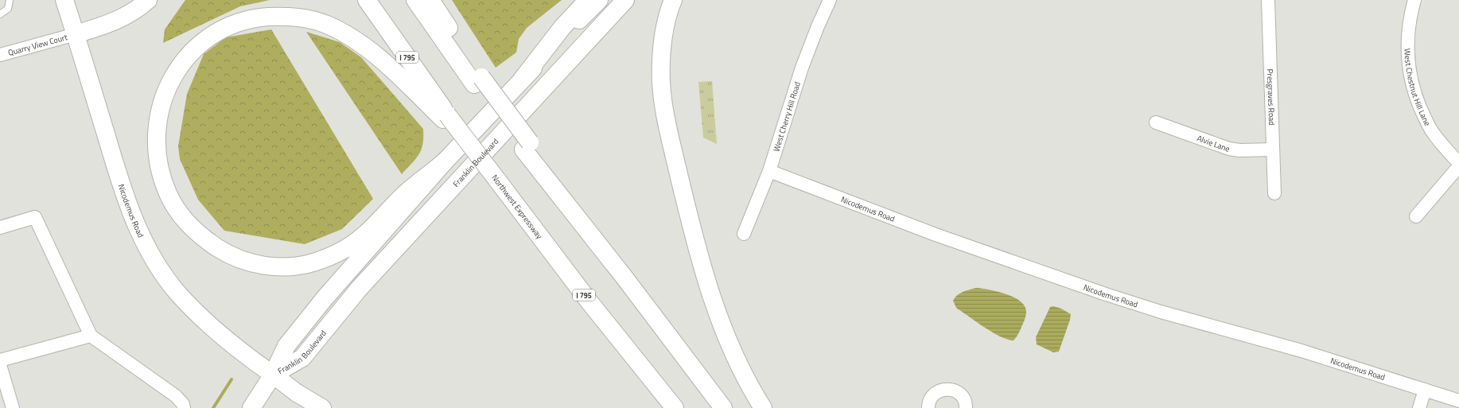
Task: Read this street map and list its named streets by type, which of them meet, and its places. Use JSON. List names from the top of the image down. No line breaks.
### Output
{"streets":{"main road":["I 795","Franklin Boulevard","Northwest Expressway","Nicodemus Road"],"street":["Quarry View Court","West Chestnut Hill Lane","Presgraves Road","West Cherry Hill Road","Alvie Lane"]},"crossings":[["Quarry View Court","Nicodemus Road"],["Presgraves Road","Alvie Lane"],["West Cherry Hill Road","Nicodemus Road"],["Franklin Boulevard","Nicodemus Road"]]}
